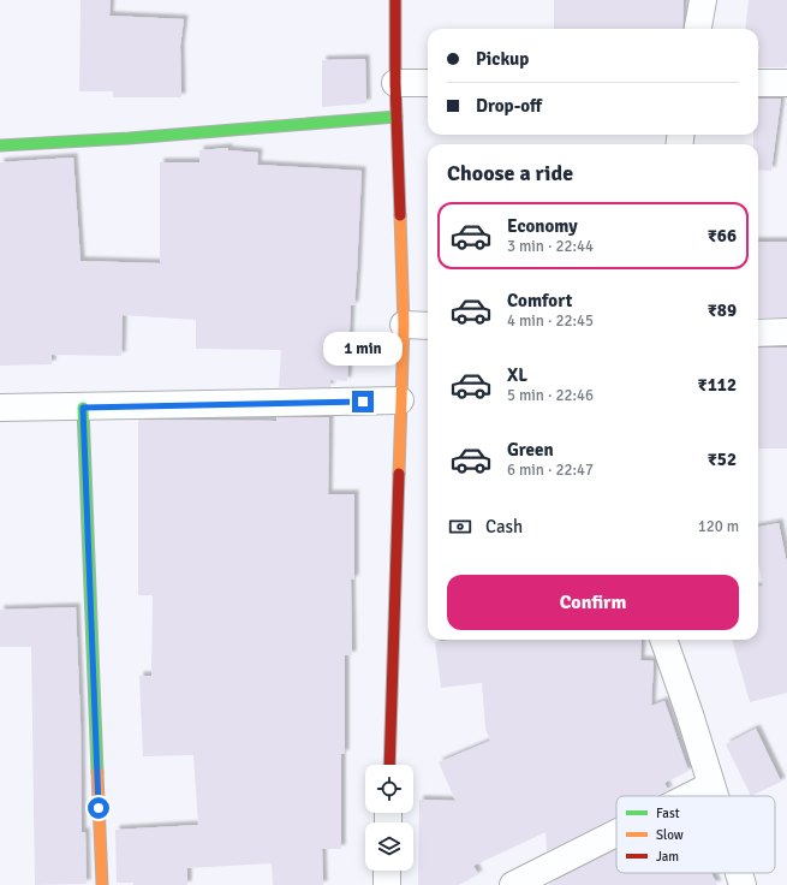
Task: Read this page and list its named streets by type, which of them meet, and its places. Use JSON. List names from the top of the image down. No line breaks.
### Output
{"legend":["Fast","Slow","Jam"],"page":{"banner":["Pickup","Drop-off"],"heading":"Choose a ride","list":[{"name":"Economy","note":"3 min · 22:44","value":"₹66"},{"name":"Comfort","note":"4 min · 22:45","value":"₹89"},{"name":"XL","note":"5 min · 22:46","value":"₹112"},{"name":"Green","note":"6 min · 22:47","value":"₹52"}],"bubble":"1 min","pay":["Cash","120 m"],"buttons":"Confirm"}}
